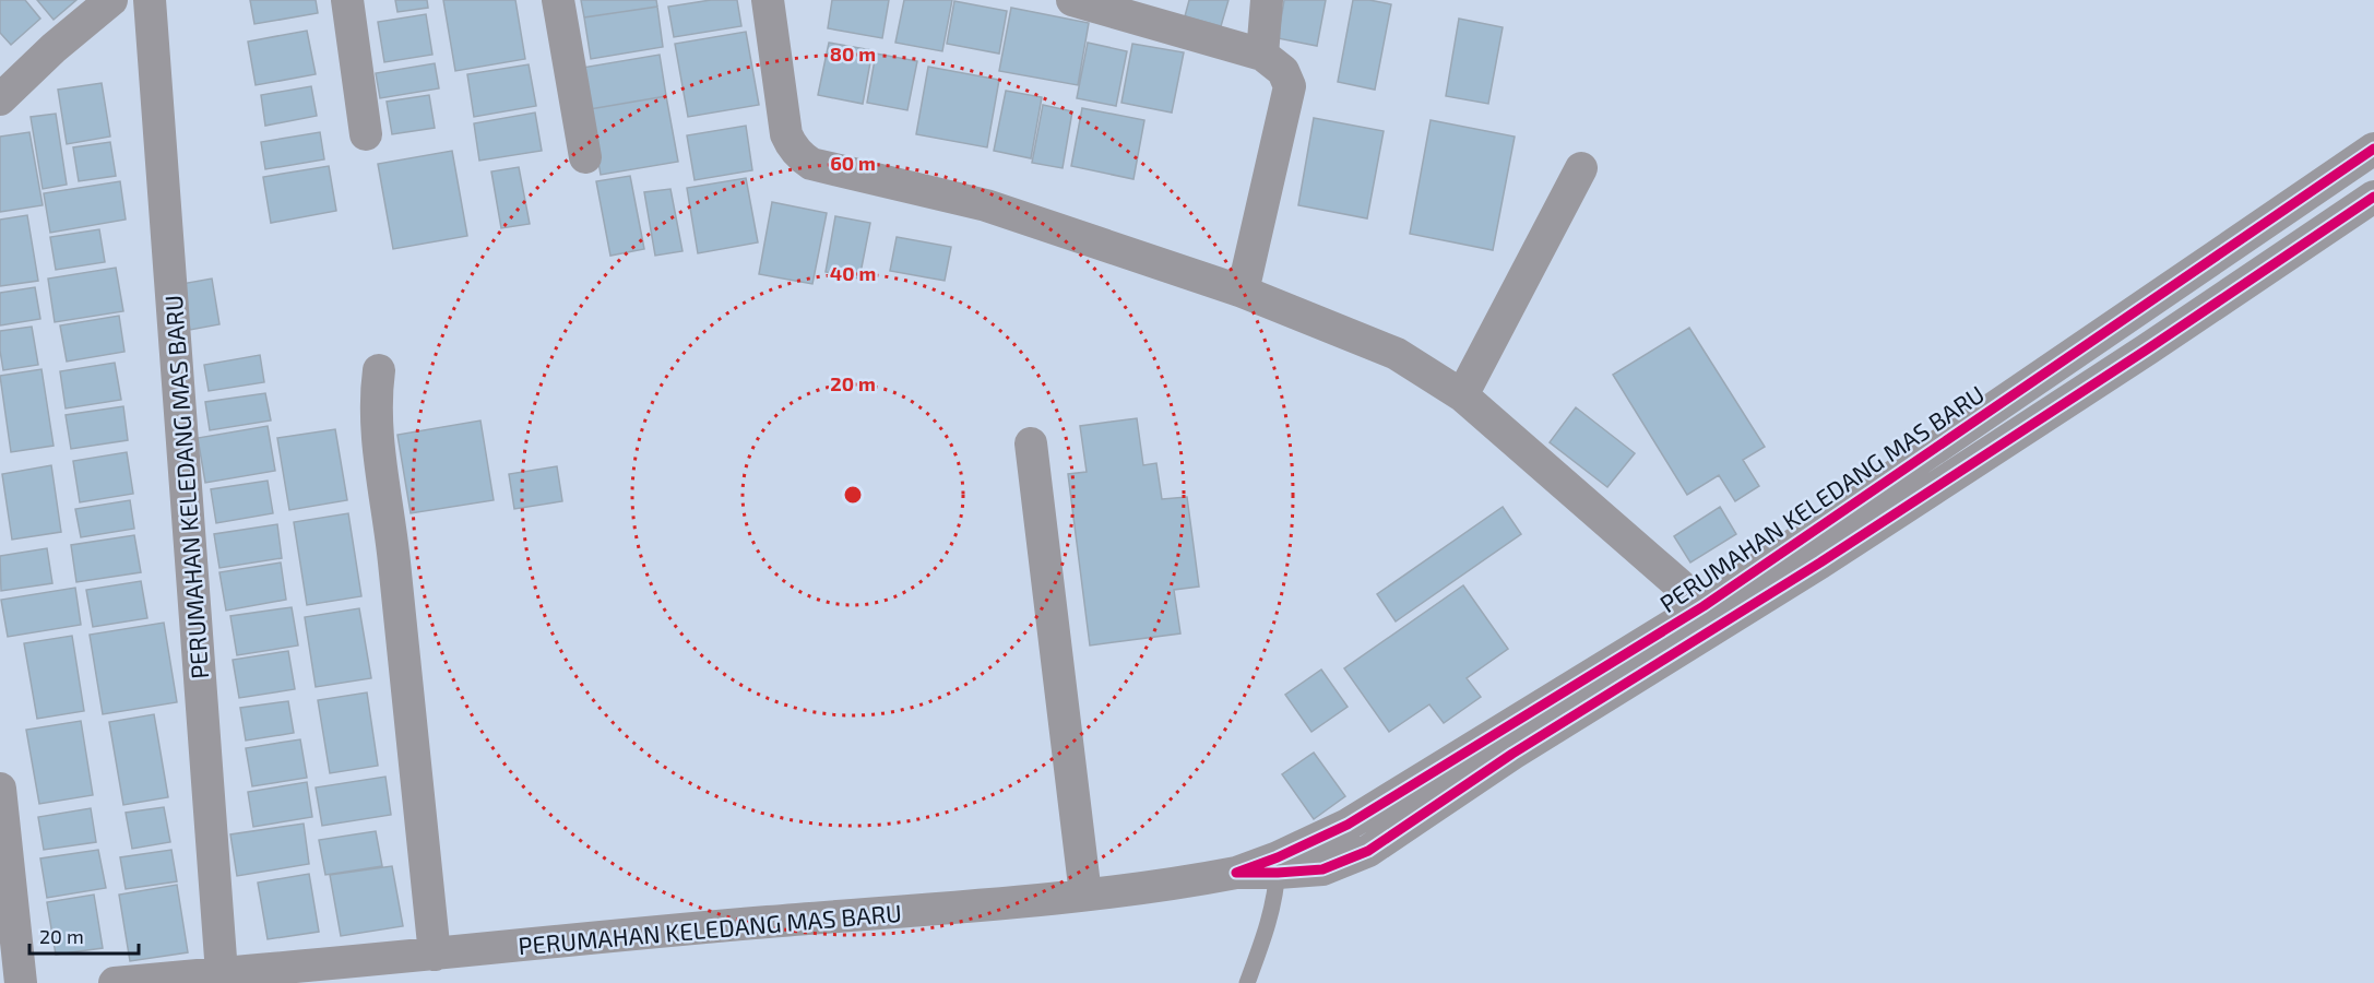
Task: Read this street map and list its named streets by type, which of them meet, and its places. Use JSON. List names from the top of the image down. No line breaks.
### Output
{"streets":{"street":["PERUMAHAN KELEDANG MAS BARU"]},"scale_bar":"20 m","rings":["80 m","60 m","40 m","20 m"]}
